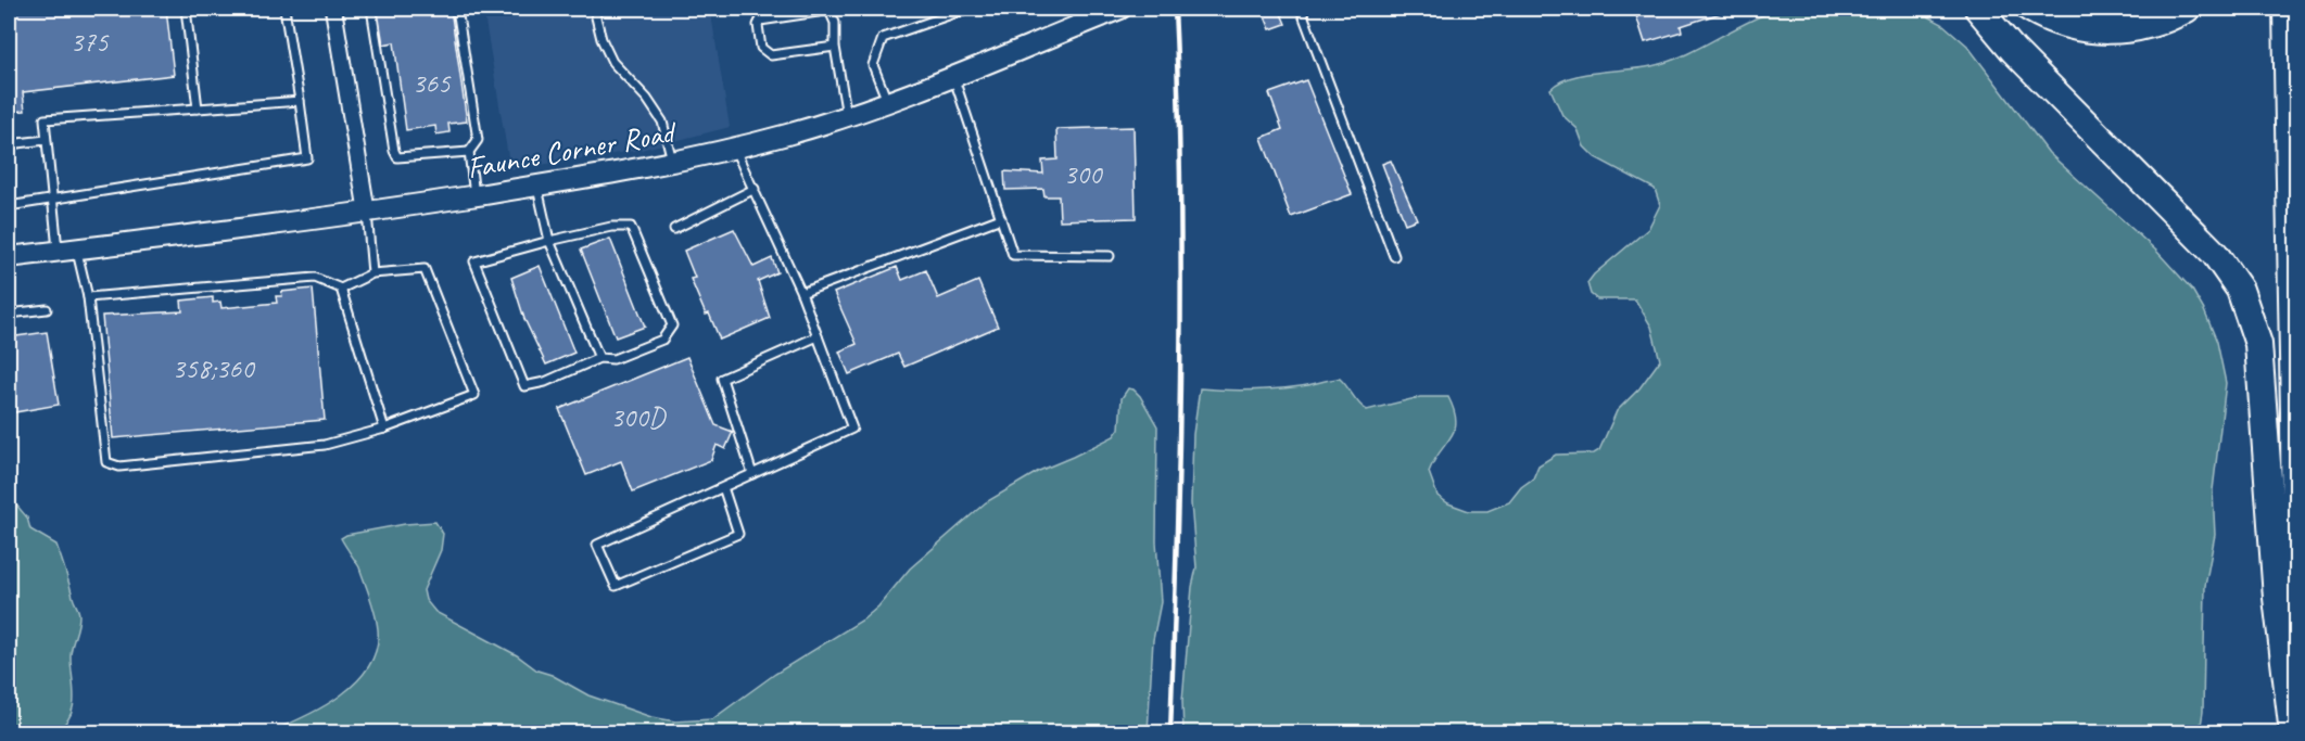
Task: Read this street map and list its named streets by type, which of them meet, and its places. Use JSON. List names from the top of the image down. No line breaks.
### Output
{"streets":{"main road":["Faunce Corner Road"]},"house_numbers":["375","365","300","358;360","300D"]}
